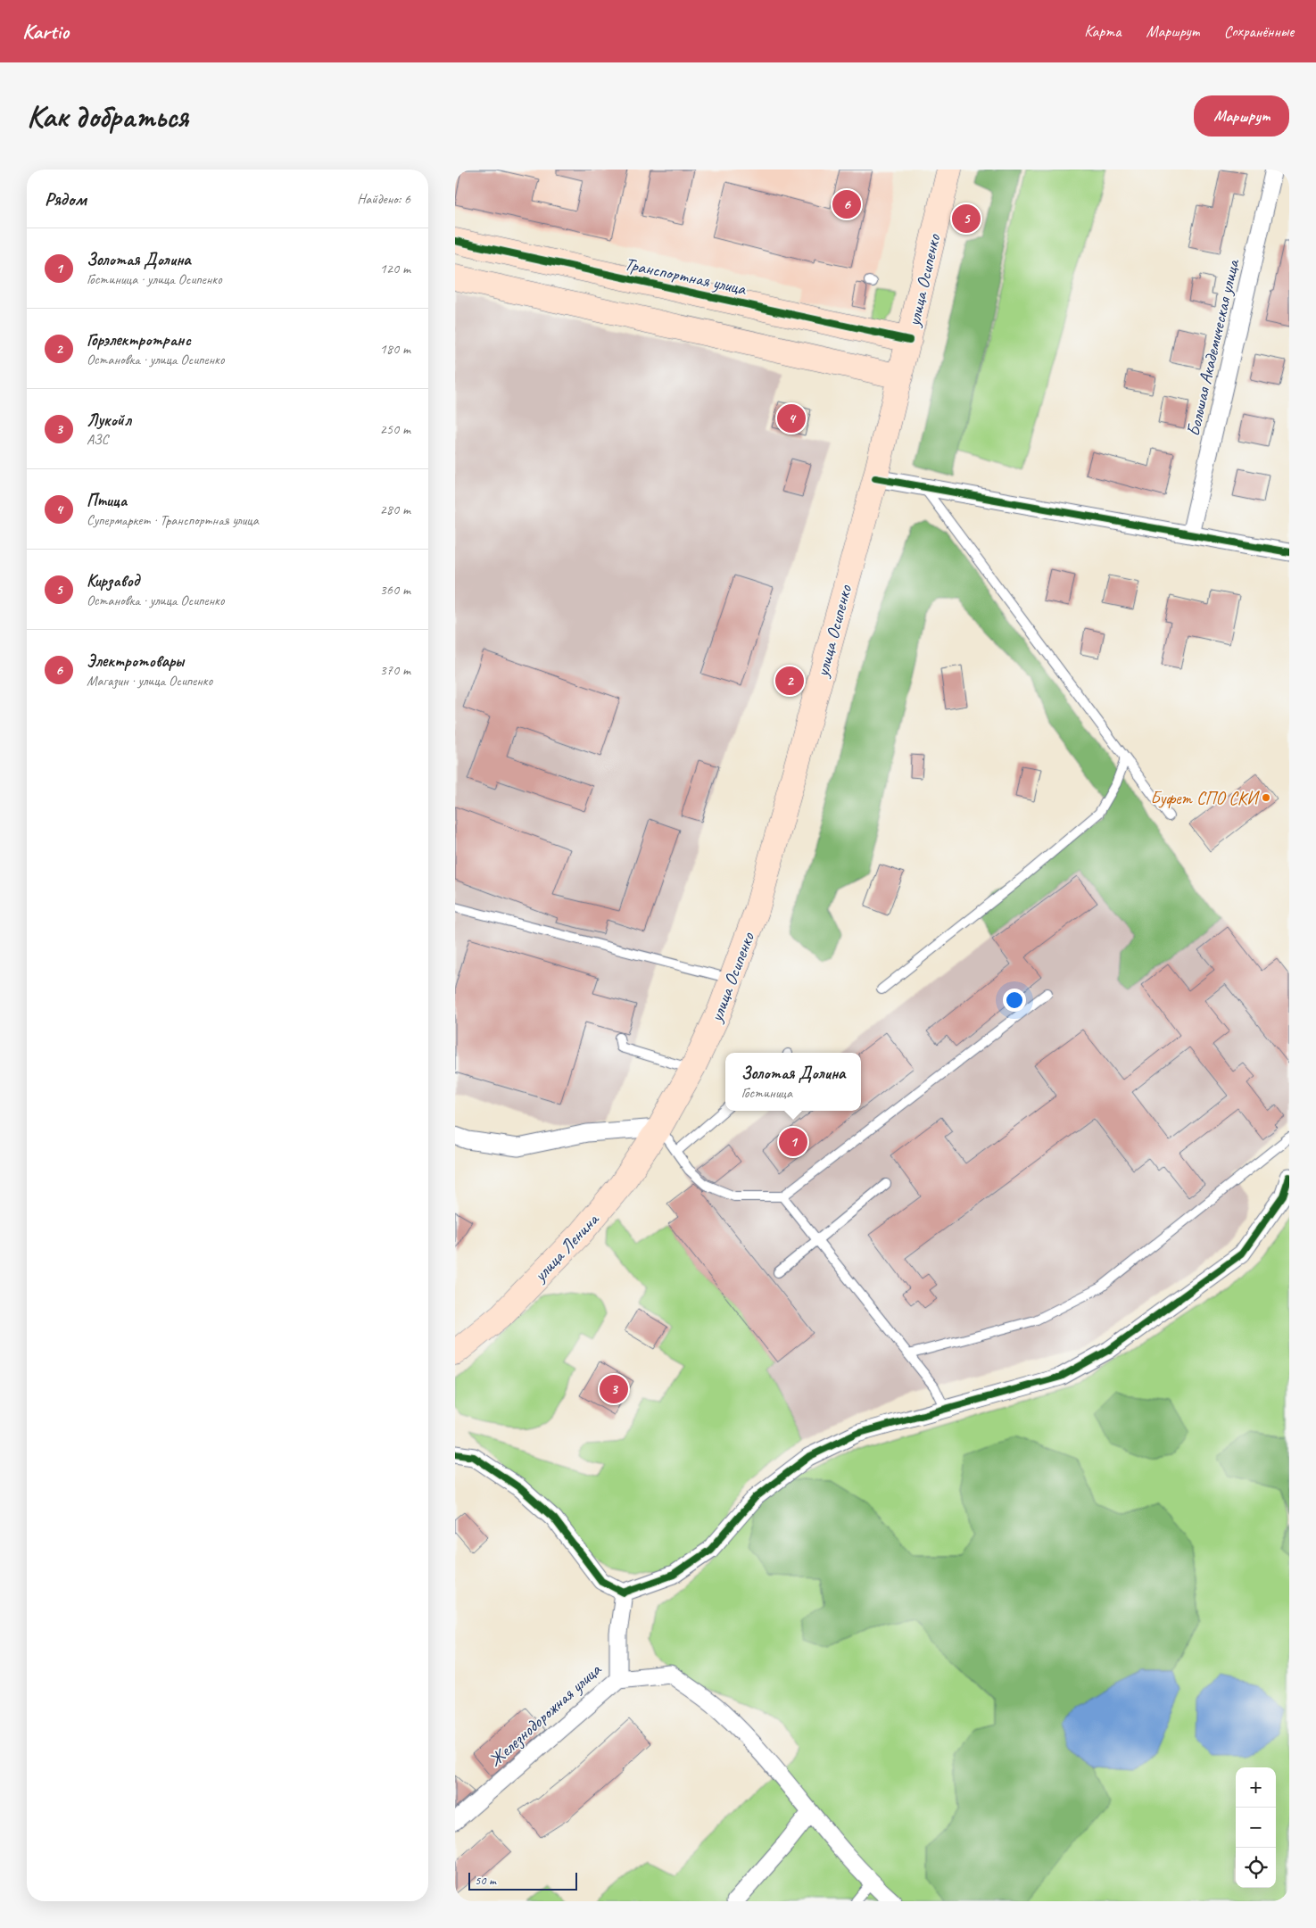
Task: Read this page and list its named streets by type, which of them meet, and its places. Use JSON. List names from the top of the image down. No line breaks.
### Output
{"streets":{"main road":["Транспортная улица","улица Осипенко","улица Ленина"],"street":["Большая Академическая улица","Железнодорожная улица"]},"crossings":[["Транспортная улица","улица Осипенко"],["улица Осипенко","улица Ленина"]],"places":["Буфет СПО СКИ"],"scale_bar":"50 m","page":{"header":"Kartio","nav":["Карта","Маршрут","Сохранённые"],"buttons":"Маршрут","title":"Как добраться","heading":["Рядом","Найдено: 6"],"pins":["6","5","4","2","1","3"],"list":[{"mark":"1","name":"Золотая Долина","note":"Гостиница · улица Осипенко","value":"120 m"},{"mark":"2","name":"Горэлектротранс","note":"Остановка · улица Осипенко","value":"180 m"},{"mark":"3","name":"Лукойл","note":"АЗС","value":"250 m"},{"mark":"4","name":"Птица","note":"Супермаркет · Транспортная улица","value":"280 m"},{"mark":"5","name":"Кирзавод","note":"Остановка · улица Осипенко","value":"360 m"},{"mark":"6","name":"Электротовары","note":"Магазин · улица Осипенко","value":"370 m"}],"popup":["Золотая Долина","Гостиница"],"map_buttons":["+","−"],"scale":"50 m"}}
